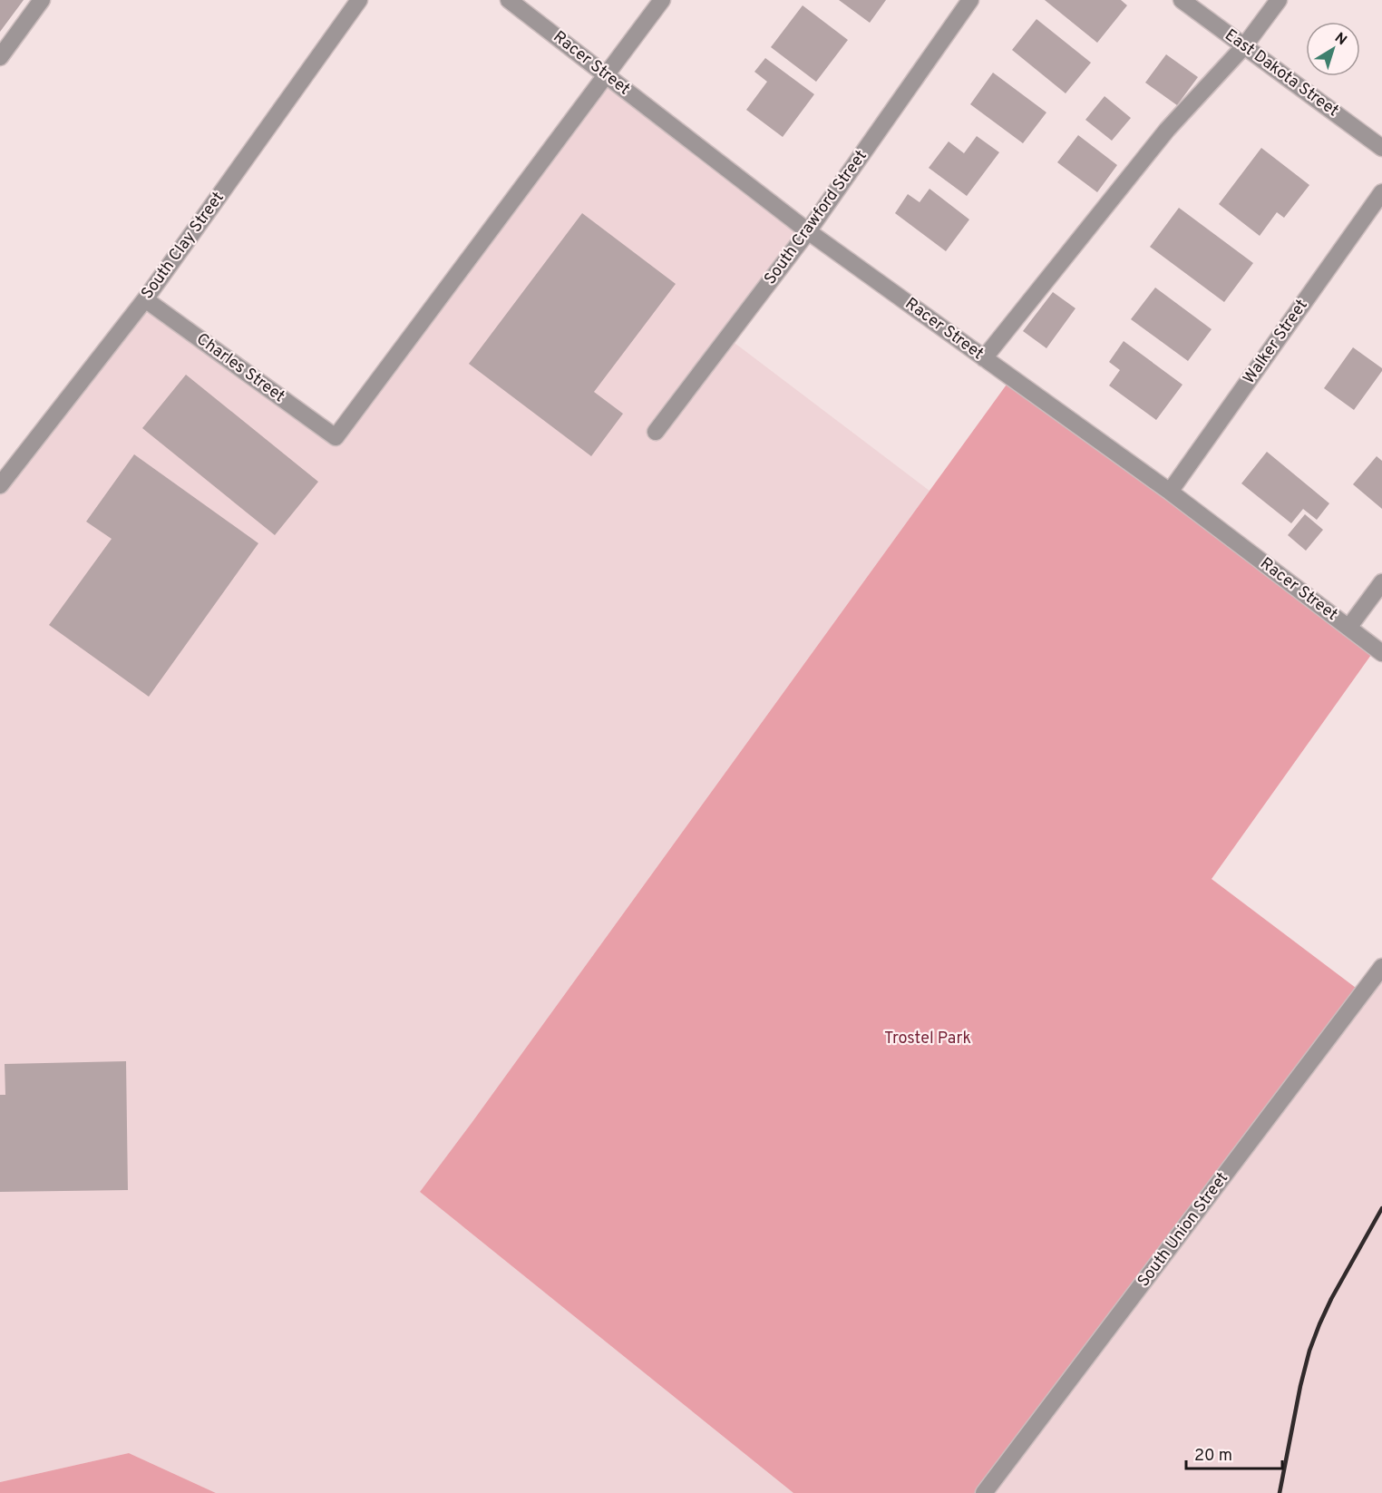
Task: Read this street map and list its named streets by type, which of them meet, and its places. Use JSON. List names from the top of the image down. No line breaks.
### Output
{"streets":{"street":["Racer Street","East Dakota Street","South Crawford Street","South Clay Street","Walker Street","Charles Street","South Union Street"]},"crossings":[["Racer Street","South Crawford Street"],["Racer Street","Walker Street"],["Racer Street","Charles Street"],["South Clay Street","Charles Street"]],"parks":["Trostel Park"],"scale_bar":"20 m","north":"top right"}
